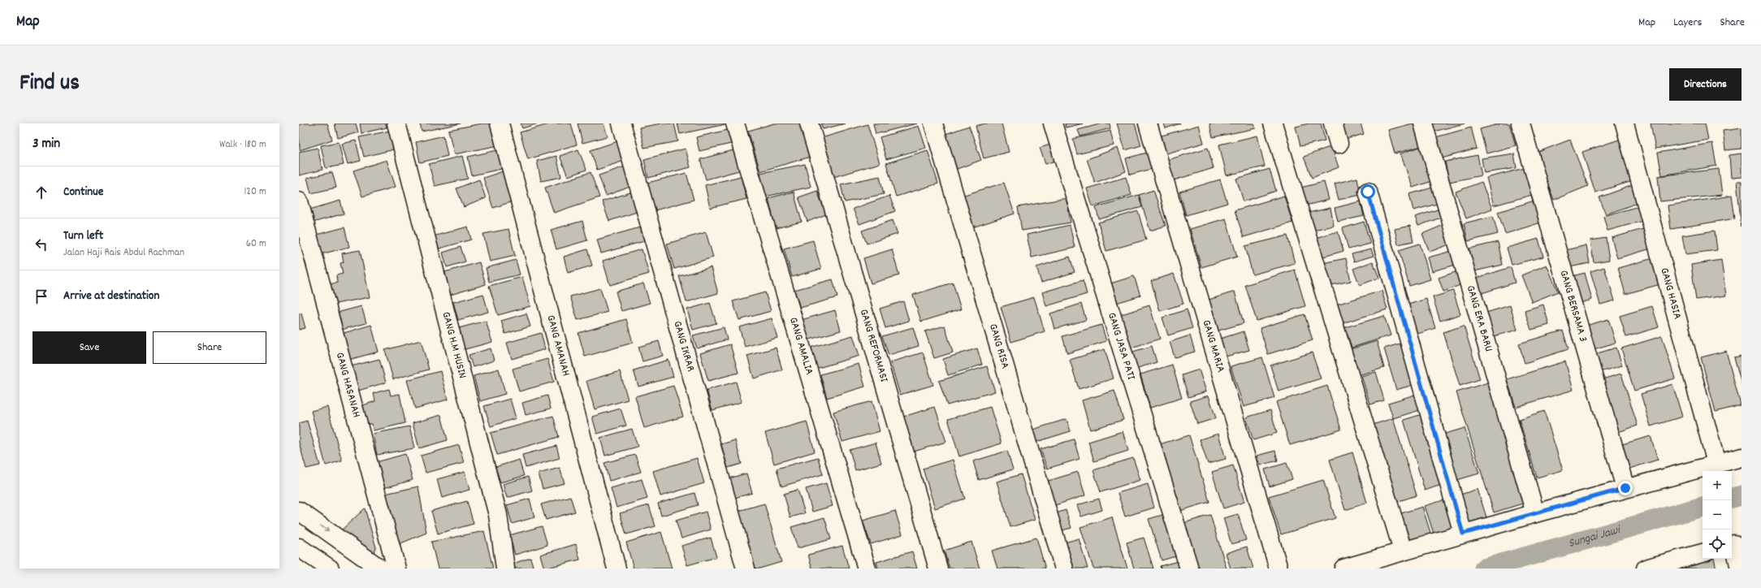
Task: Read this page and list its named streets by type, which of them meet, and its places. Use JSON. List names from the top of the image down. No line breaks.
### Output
{"streets":{"street":["GANG HASIA","GANG BERSAMA 3","GANG ERA BARU","GANG H.M HUSIN","GANG AMANAH","GANG IKRAR","GANG AMALIA","GANG REFORMASI","GANG RISA","GANG JASA PATI","GANG MARIA","GANG HASANAH"]},"water":["Sungai Jawi"],"page":{"header":"Map","nav":["Map","Layers","Share"],"title":"Find us","buttons":["Directions",["Save","Share"]],"heading":["3 min","Walk · 180 m"],"list":[["Continue","120 m"],["Turn left","Jalan Haji Rais Abdul Rachman","60 m"],"Arrive at destination"],"map_buttons":["+","−"]}}
